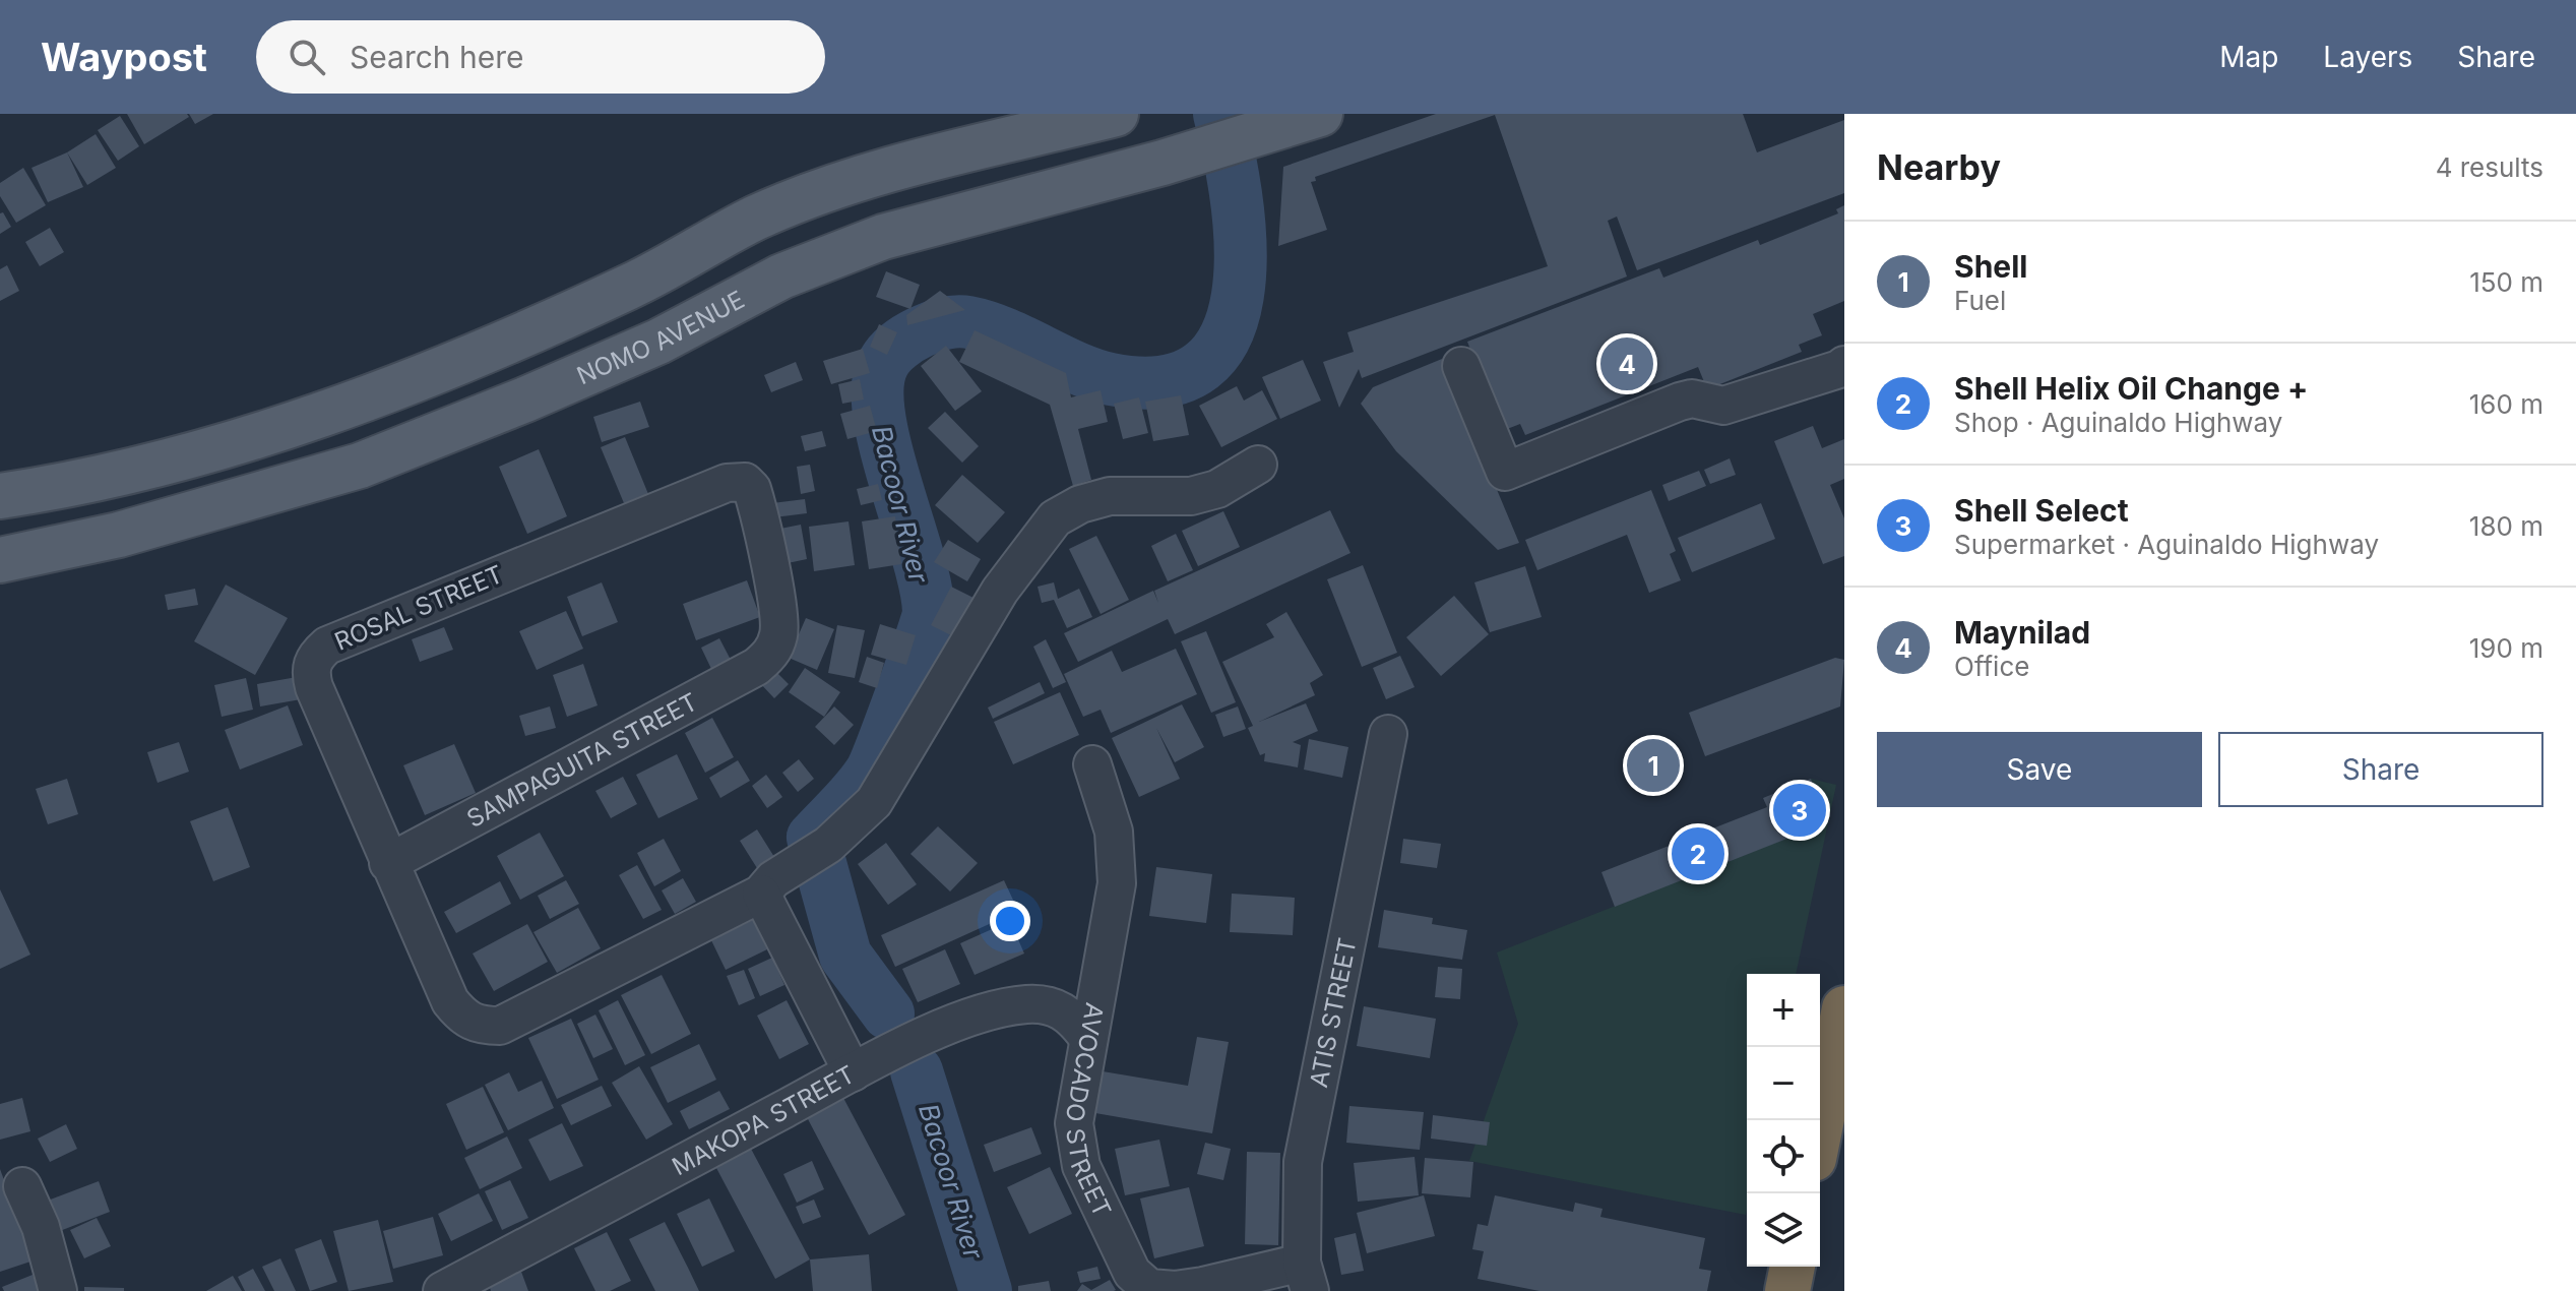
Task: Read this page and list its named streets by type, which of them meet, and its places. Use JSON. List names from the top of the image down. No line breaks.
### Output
{"streets":{"main road":["NOMO AVENUE"],"street":["ROSAL STREET","SAMPAGUITA STREET","ATIS STREET","AVOCADO STREET","MAKOPA STREET"]},"crossings":[["ROSAL STREET","SAMPAGUITA STREET"],["ATIS STREET","AVOCADO STREET"],["AVOCADO STREET","MAKOPA STREET"]],"water":["Bacoor River"],"page":{"header":"Waypost","search":"Search here","nav":["Map","Layers","Share"],"heading":["Nearby","4 results"],"list":[{"mark":"1","name":"Shell","note":"Fuel","value":"150 m"},{"mark":"2","name":"Shell Helix Oil Change +","note":"Shop · Aguinaldo Highway","value":"160 m"},{"mark":"3","name":"Shell Select","note":"Supermarket · Aguinaldo Highway","value":"180 m"},{"mark":"4","name":"Maynilad","note":"Office","value":"190 m"}],"pins":["4","1","3","2"],"buttons":["Save","Share"],"map_buttons":["+","−"]}}
